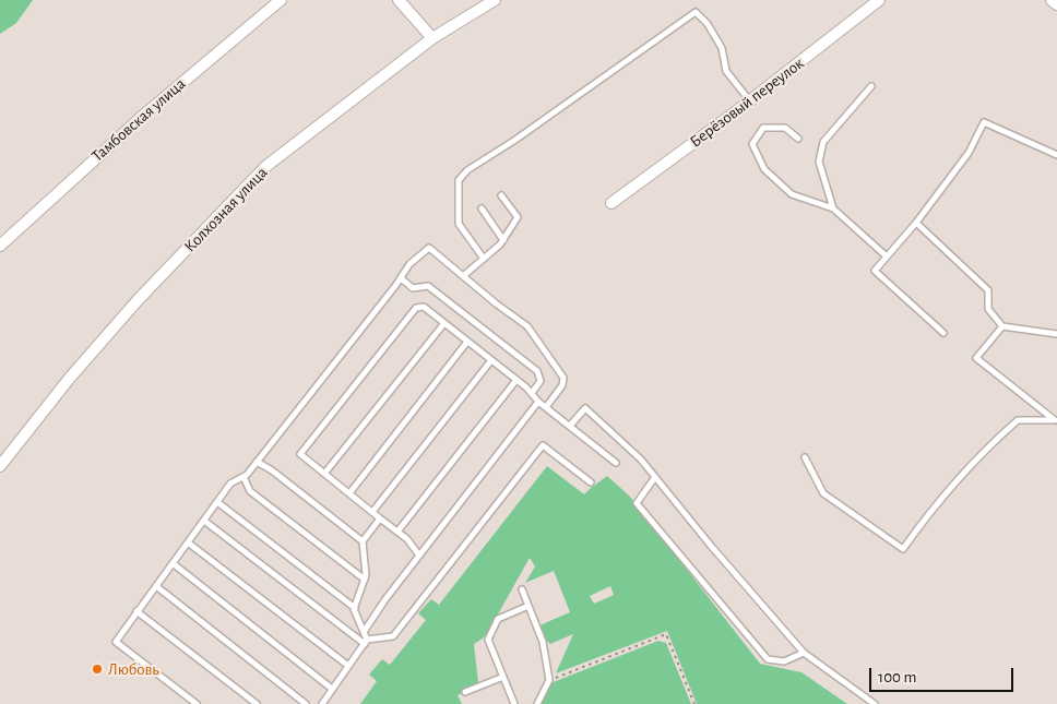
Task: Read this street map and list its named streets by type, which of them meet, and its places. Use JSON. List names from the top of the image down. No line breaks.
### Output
{"streets":{"street":["Берёзовый переулок","Тамбовская улица","Колхозная улица"]},"places":["Любовь"],"scale_bar":"100 m"}
